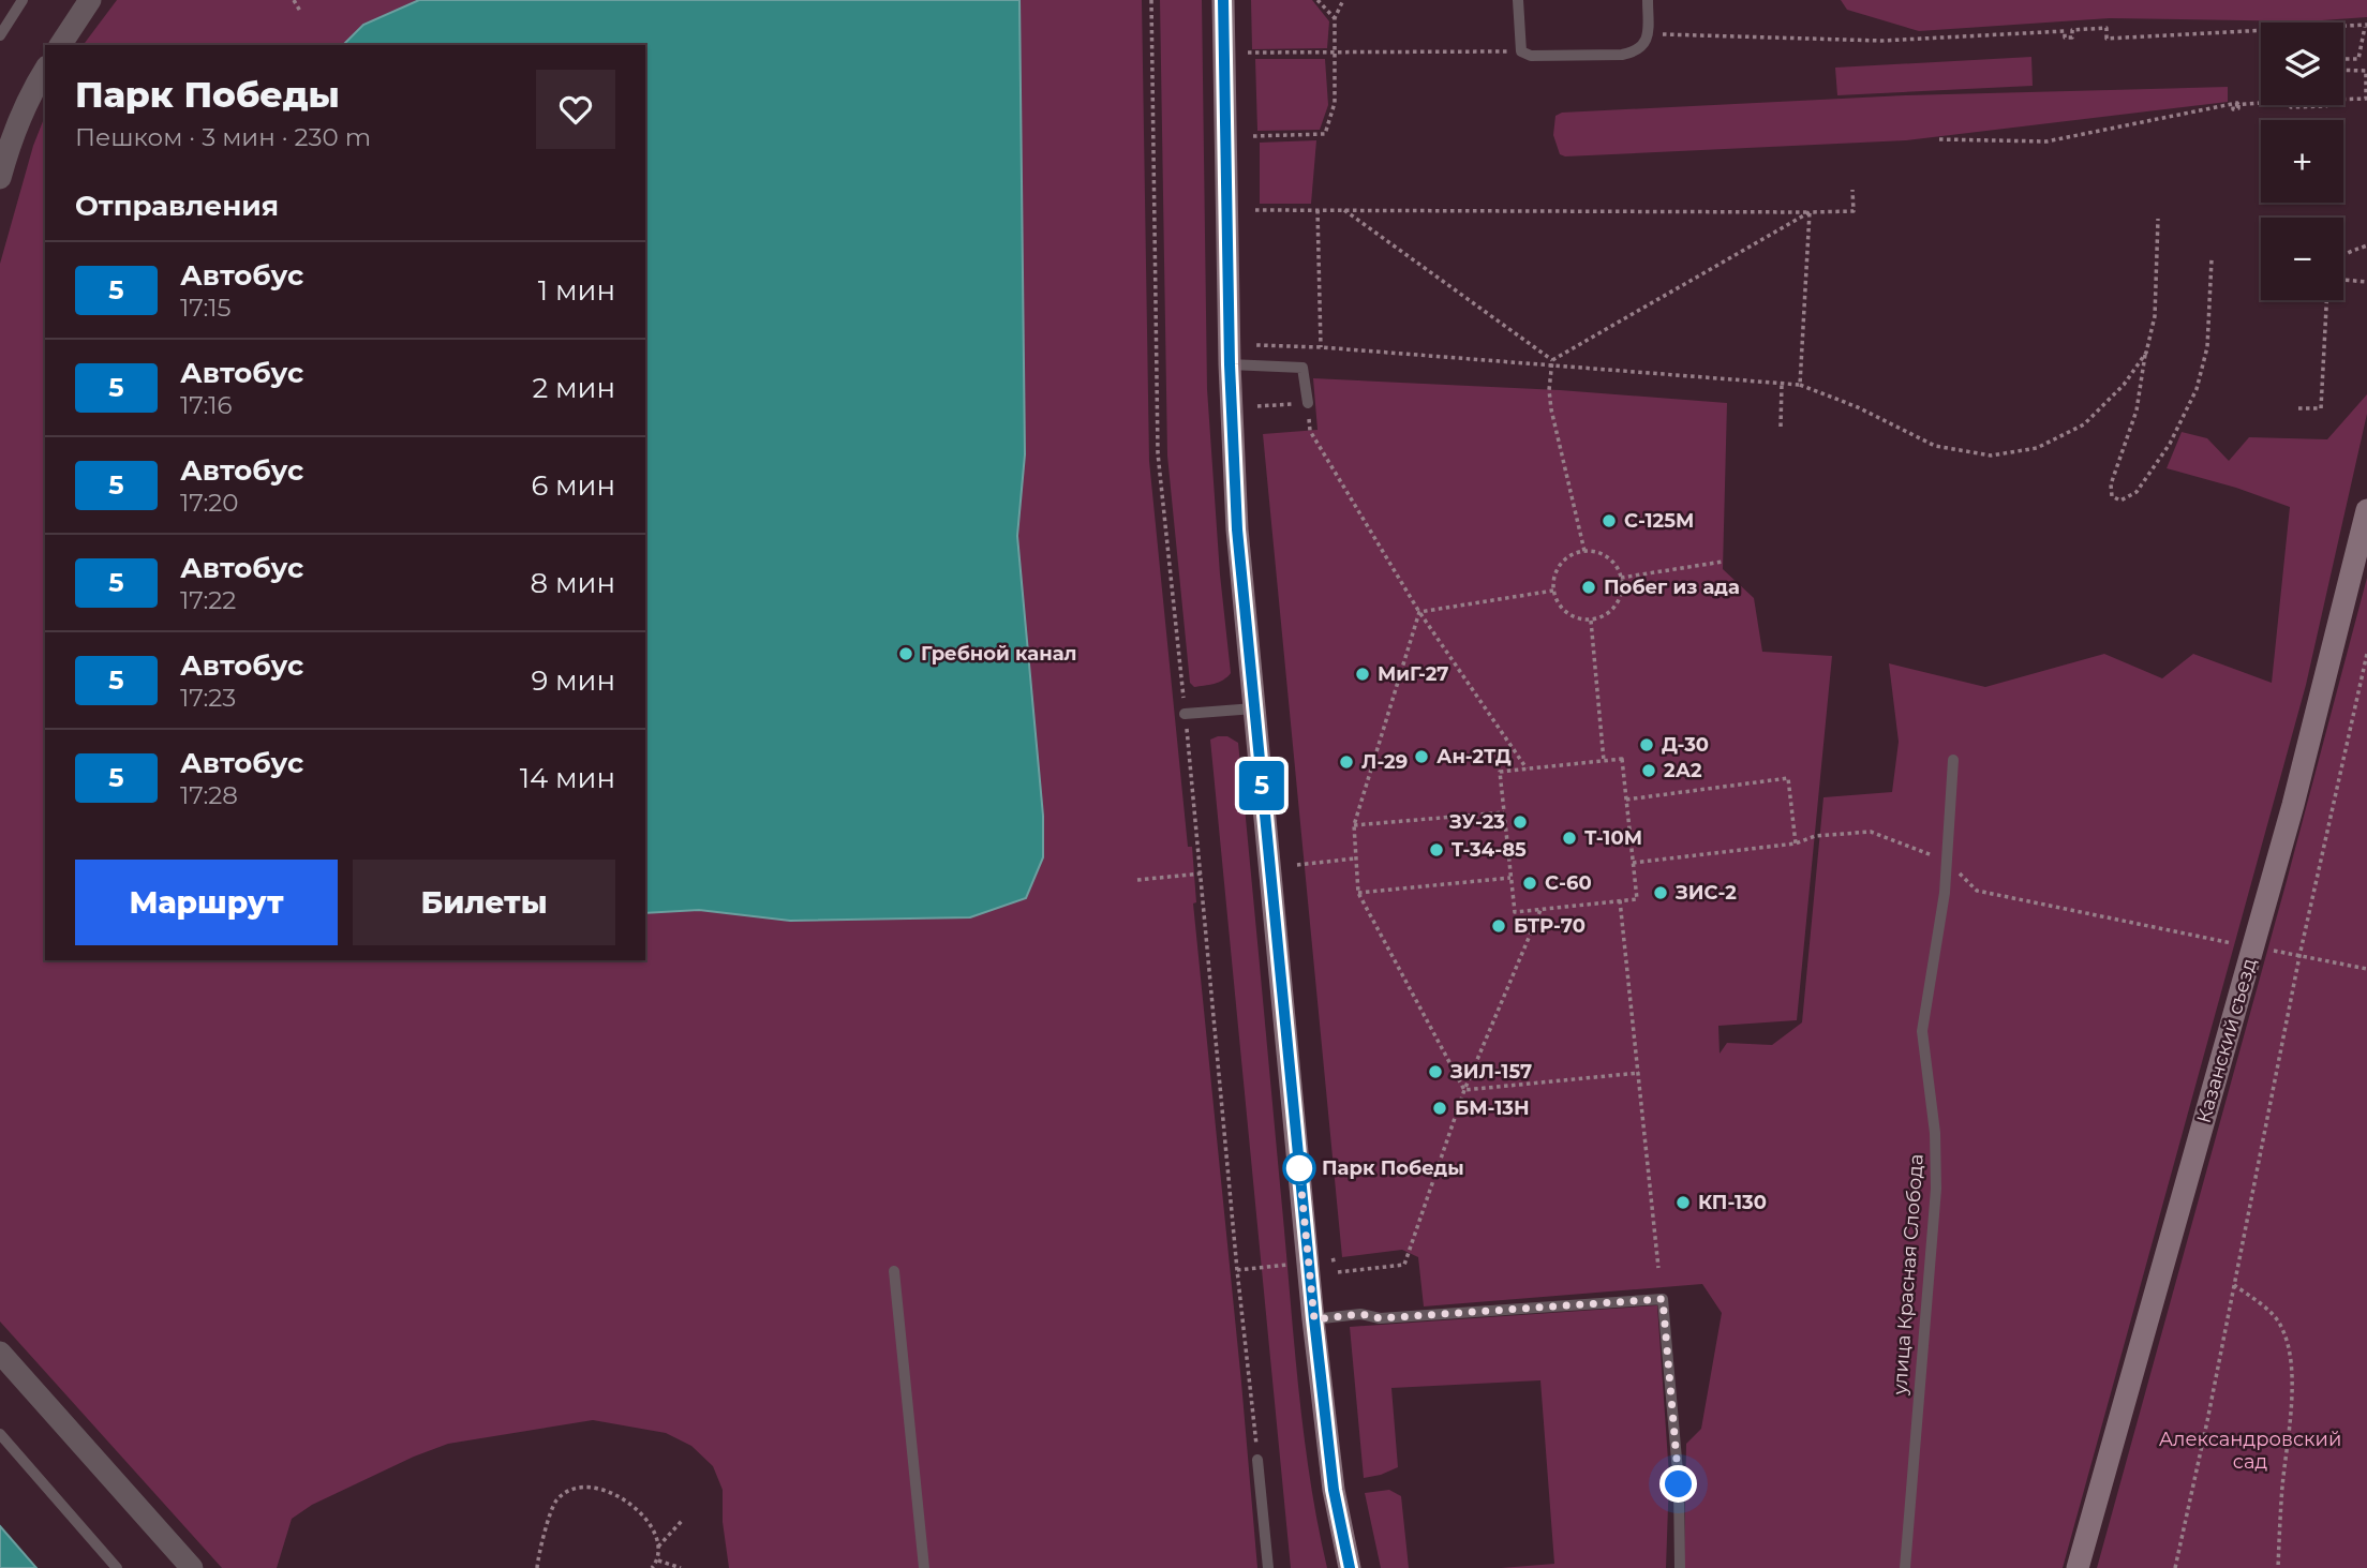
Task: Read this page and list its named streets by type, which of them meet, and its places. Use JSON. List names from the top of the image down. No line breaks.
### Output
{"streets":{"street":["Казанский съезд"],"lane":["улица Красная Слобода"]},"parks":["Александровский сад"],"places":["С-125М","Побег из ада","Гребной канал","МиГ-27","Д-30","Ан-2ТД","Л-29","2А2","ЗУ-23","Т-10М","T-34-85","С-60","ЗИС-2","БТР-70","ЗИЛ-157","БМ-13Н","Парк Победы","КП-130"],"lines":["bus line 5"],"page":{"on_map":"5","map_buttons":["+","−"],"heading":[["Парк Победы","Пешком · 3 мин · 230 m"],"Отправления"],"list":[{"mark":"5","name":"Автобус","note":"17:15","value":"1 мин"},{"mark":"5","name":"Автобус","note":"17:16","value":"2 мин"},{"mark":"5","name":"Автобус","note":"17:20","value":"6 мин"},{"mark":"5","name":"Автобус","note":"17:22","value":"8 мин"},{"mark":"5","name":"Автобус","note":"17:23","value":"9 мин"},{"mark":"5","name":"Автобус","note":"17:28","value":"14 мин"}],"buttons":["Маршрут","Билеты"]}}
